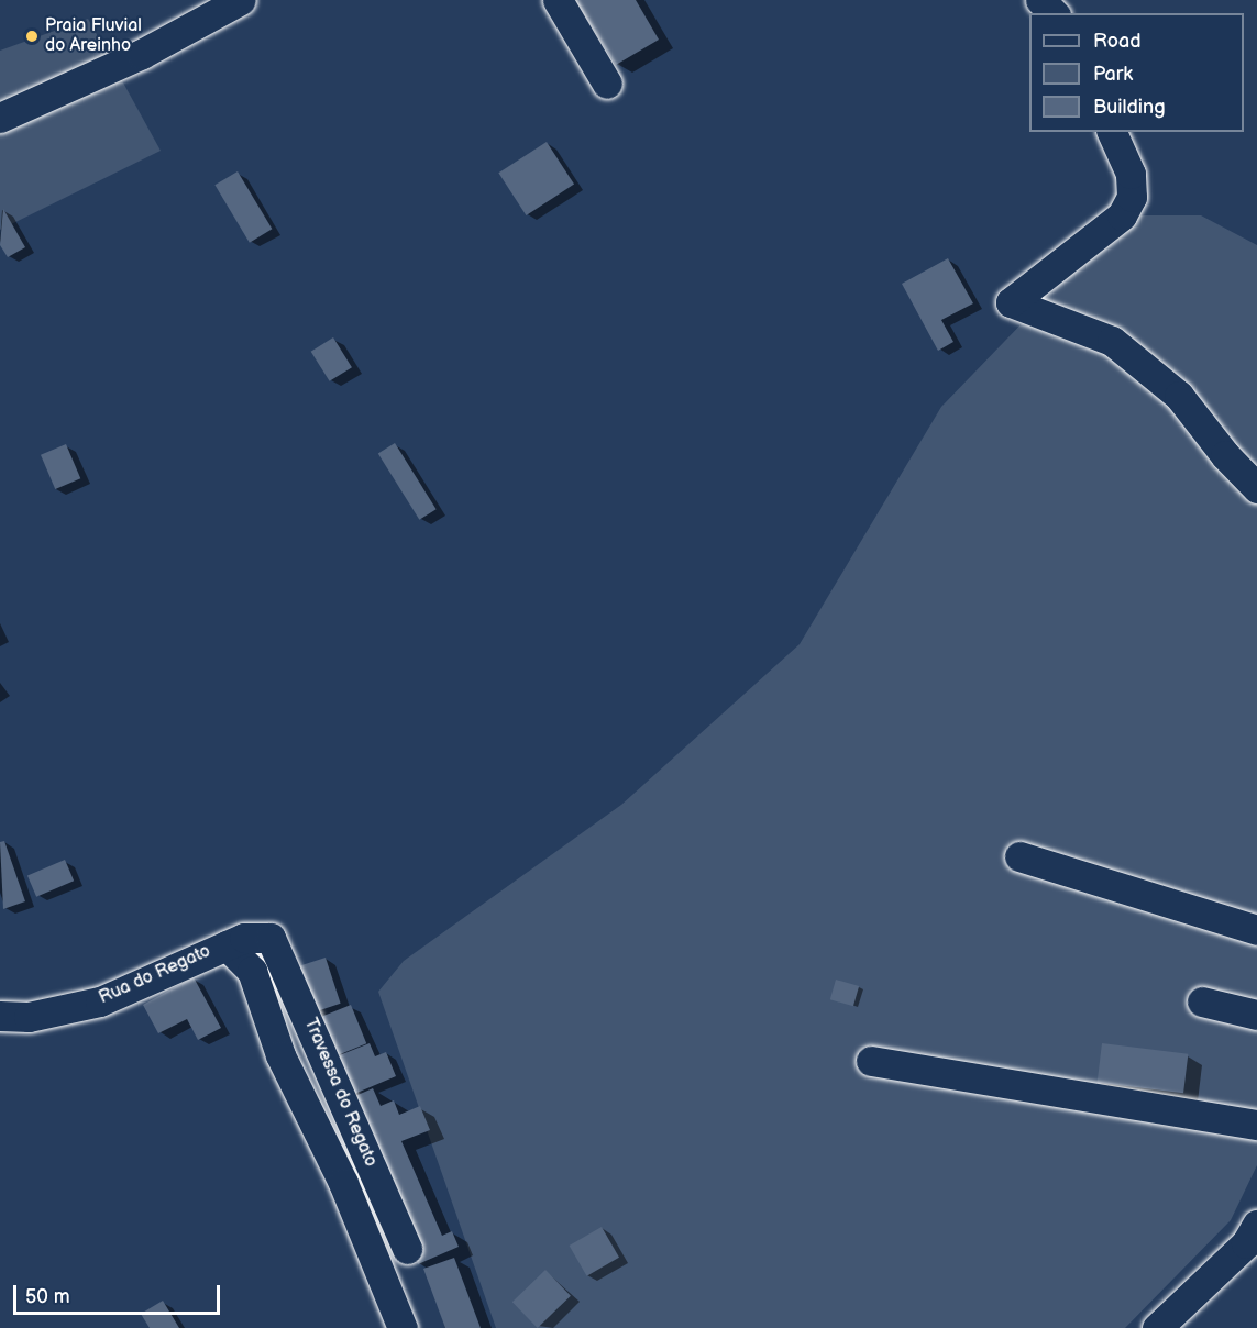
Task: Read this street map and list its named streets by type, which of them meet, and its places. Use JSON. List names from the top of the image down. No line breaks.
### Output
{"streets":{"street":["Rua do Regato","Travessa do Regato"]},"crossings":[["Rua do Regato","Travessa do Regato"]],"places":["Praia Fluvial do Areinho"],"legend":["Road","Park","Building"],"scale_bar":"50 m"}
